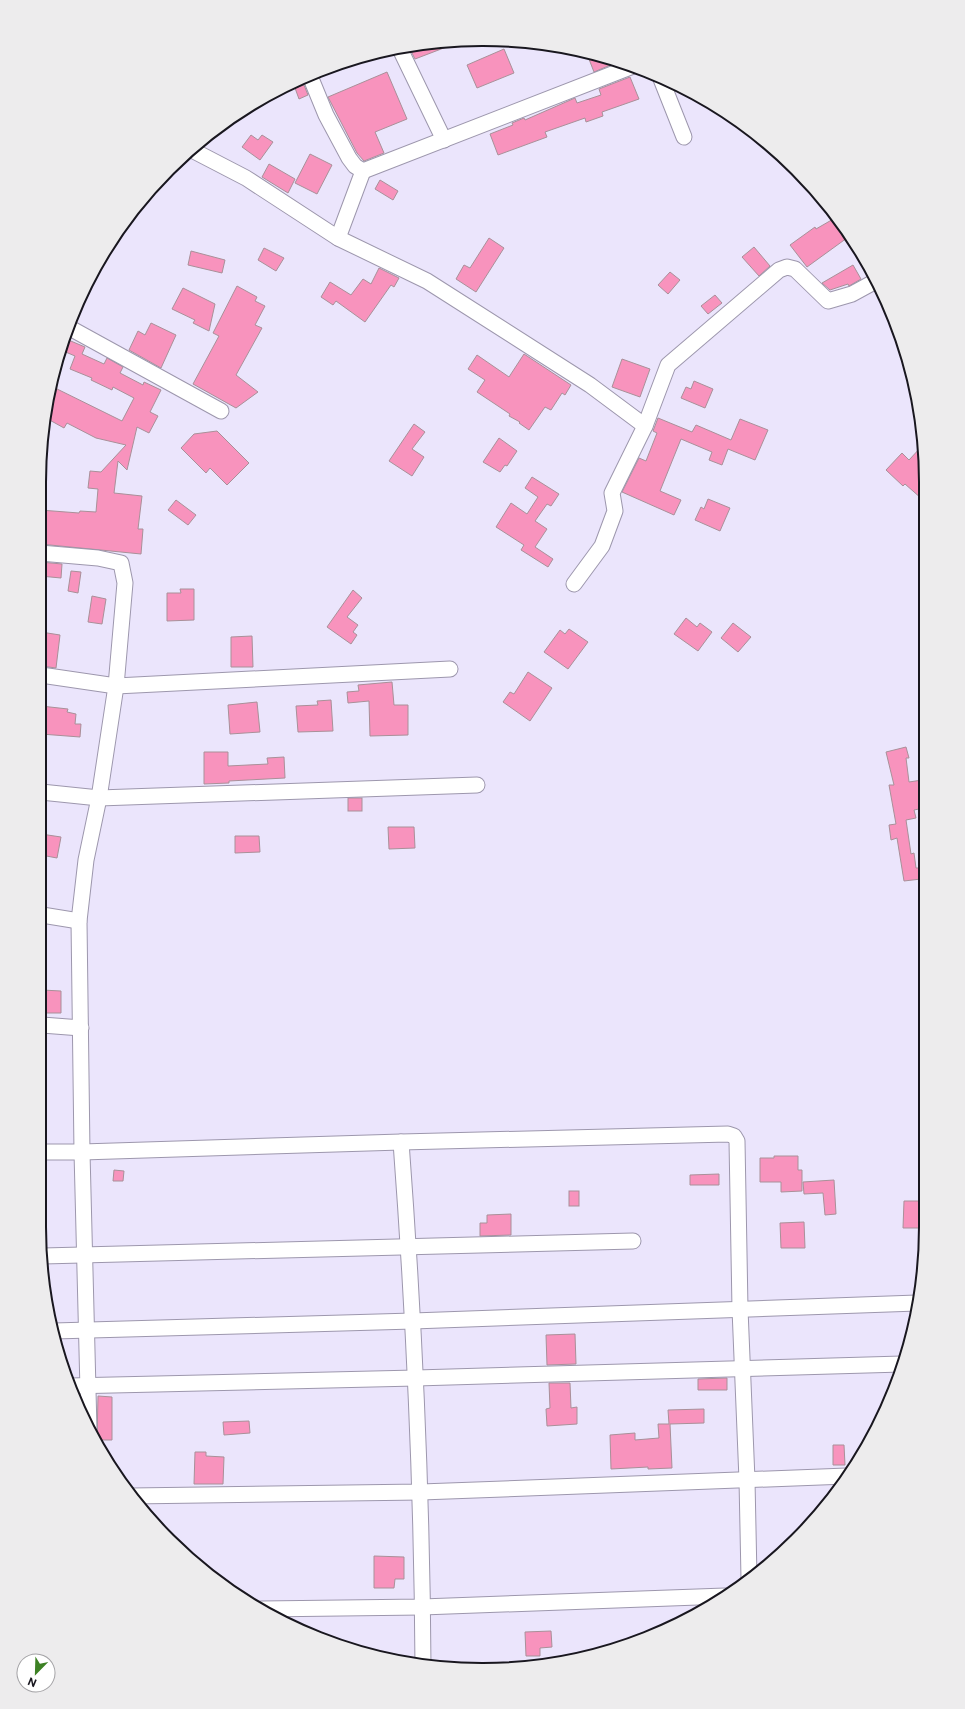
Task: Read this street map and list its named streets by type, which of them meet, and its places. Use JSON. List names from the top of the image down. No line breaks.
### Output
{"north":"bottom left"}
